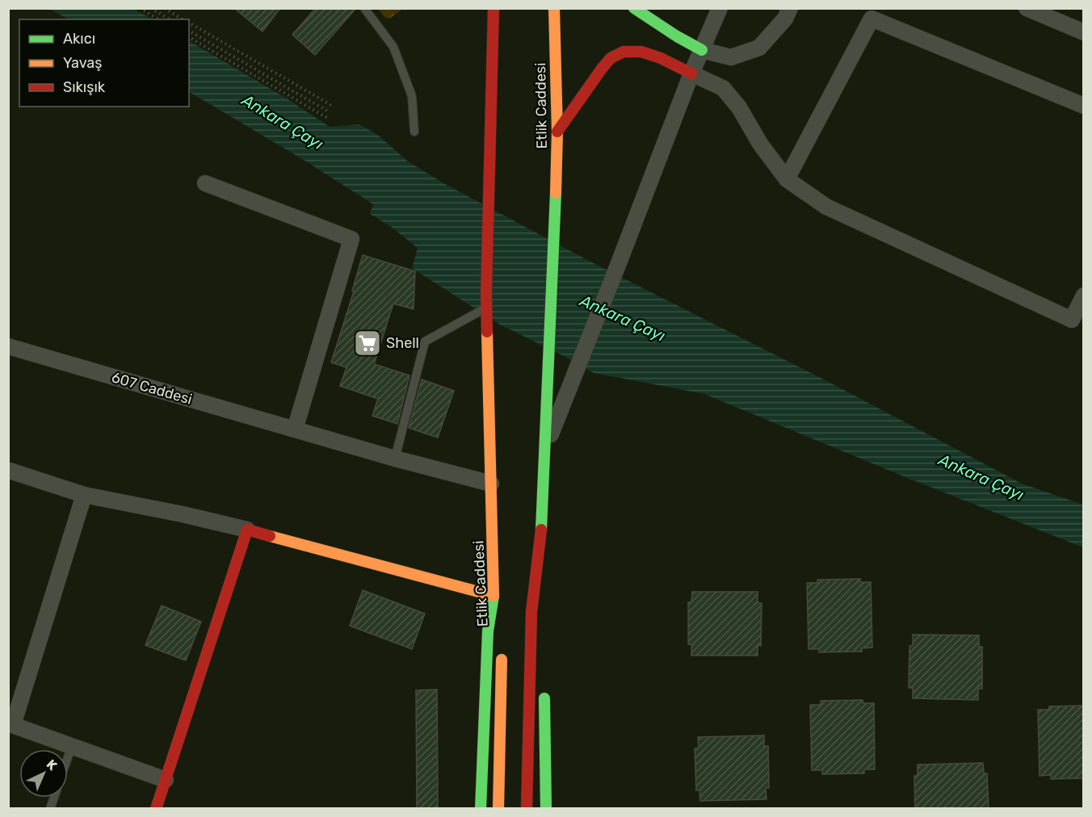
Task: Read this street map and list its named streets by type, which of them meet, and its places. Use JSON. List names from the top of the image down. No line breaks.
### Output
{"streets":{"main road":["Etlik Caddesi"],"street":["607 Caddesi"]},"crossings":[["Etlik Caddesi","607 Caddesi"]],"water":["Ankara Çayı"],"places":{"supermarket":["Shell"]},"legend":["Akıcı","Yavaş","Sıkışık"],"north":"top right"}
